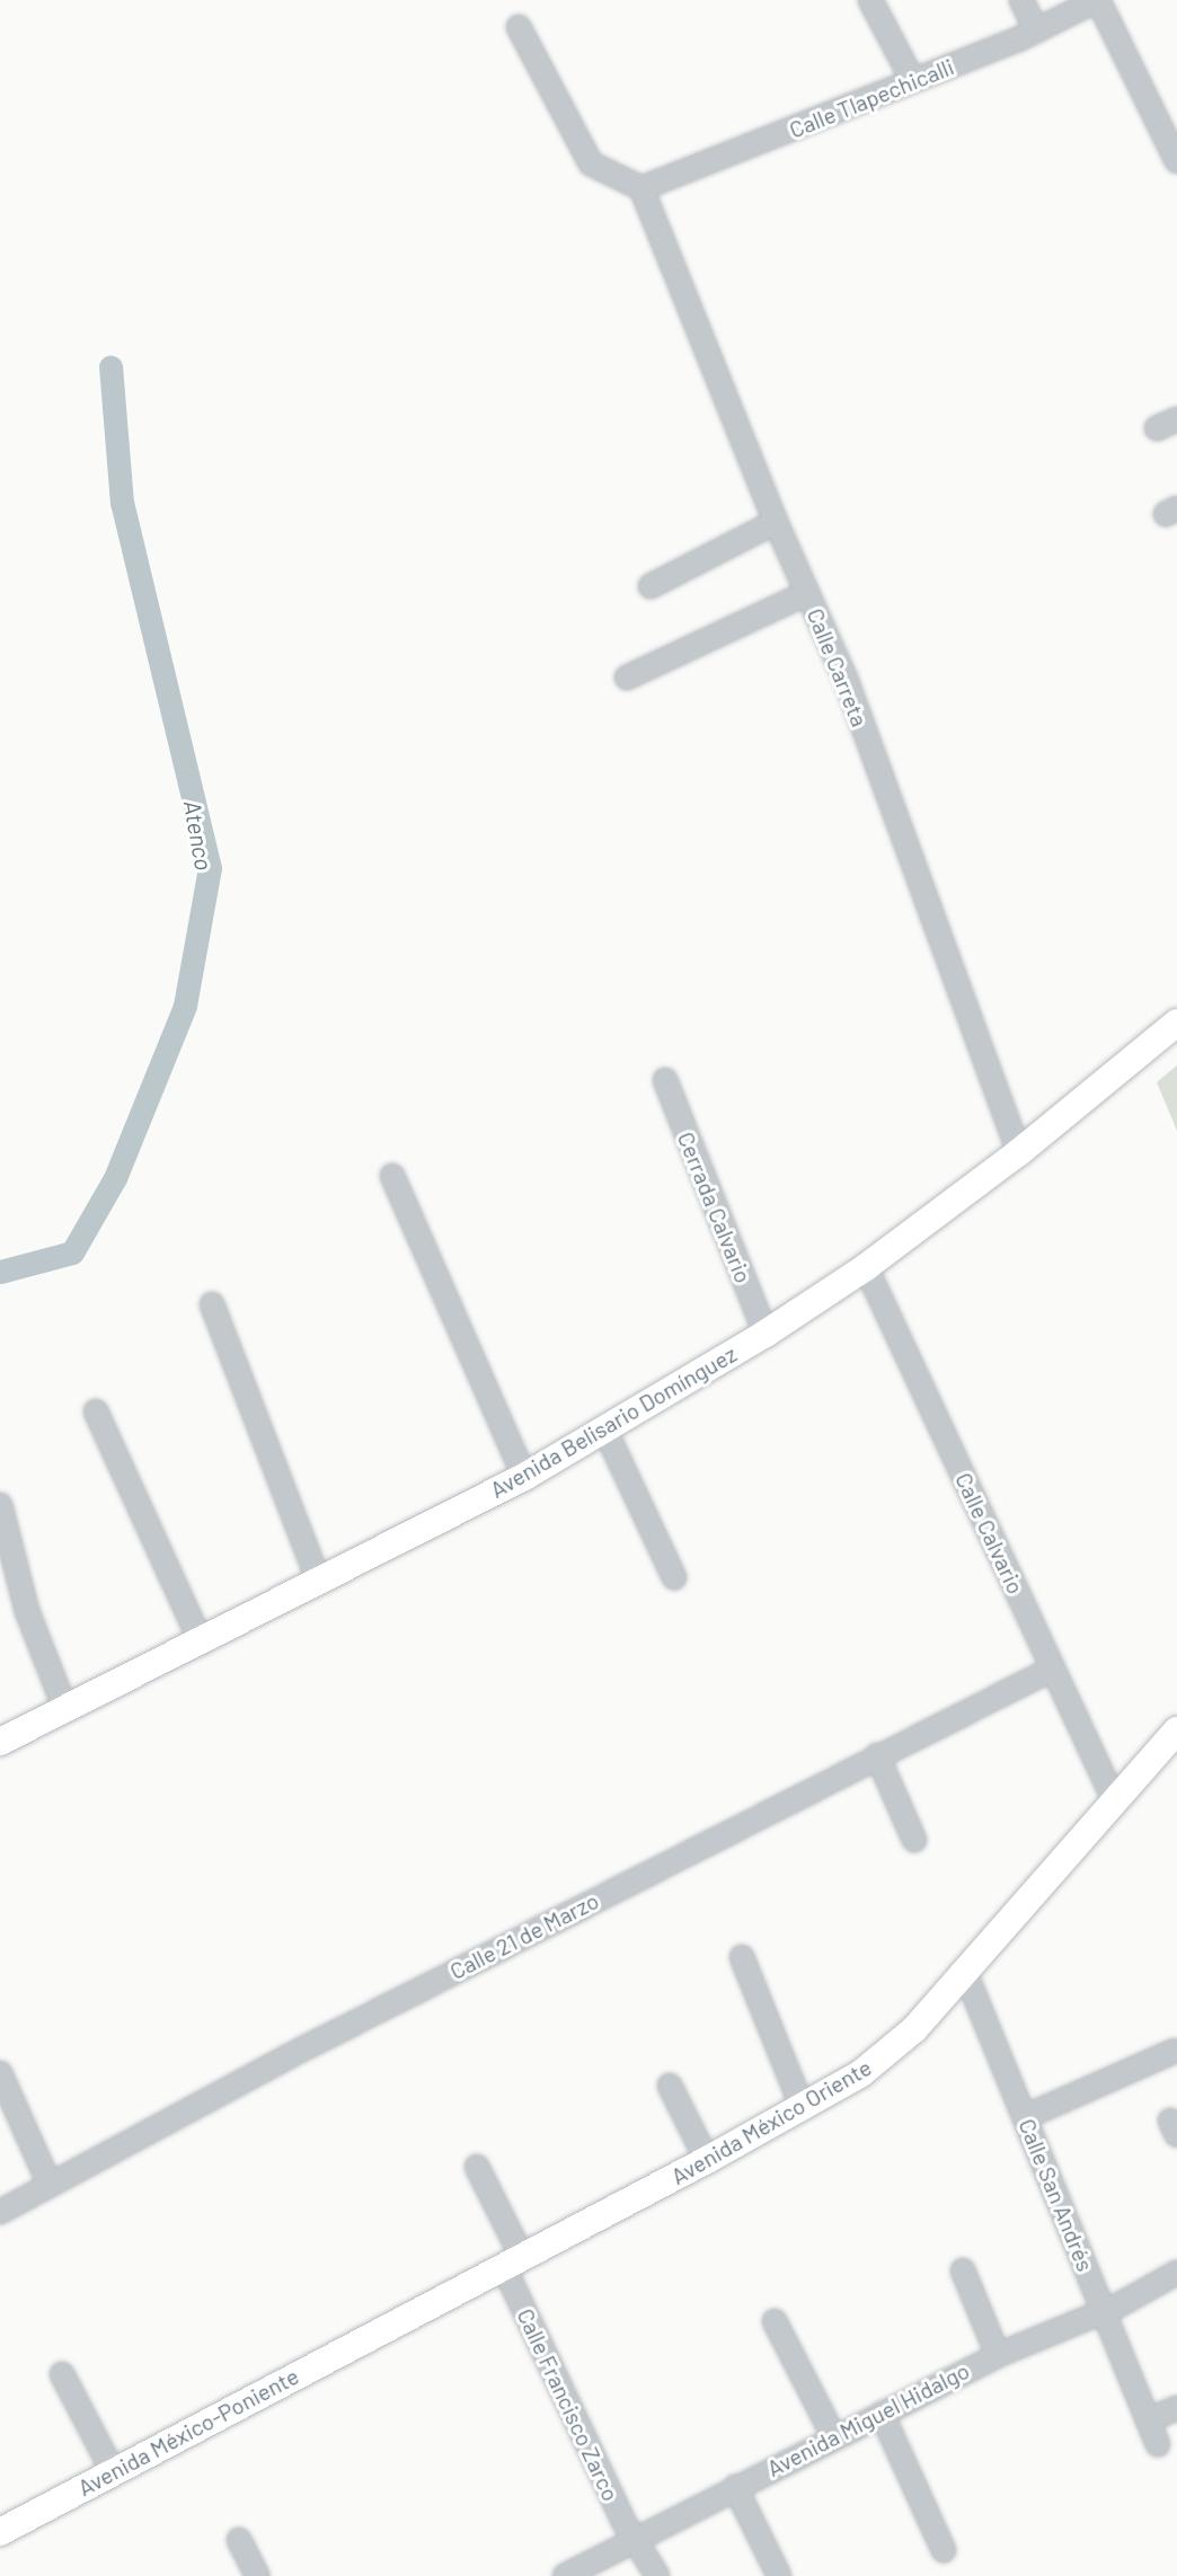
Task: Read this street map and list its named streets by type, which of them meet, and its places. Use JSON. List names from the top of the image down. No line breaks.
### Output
{"streets":{"main road":["Avenida Belisario Domínguez","Avenida México Oriente","Avenida México-Poniente"],"street":["Calle Tlapechicalli","Calle Carreta","Cerrada Calvario","Calle Calvario","Calle 21 de Marzo","Calle San Andrés","Calle Francisco Zarco","Avenida Miguel Hidalgo"]},"crossings":[["Calle Tlapechicalli","Calle Carreta"],["Calle Carreta","Avenida Belisario Domínguez"],["Cerrada Calvario","Avenida Belisario Domínguez"],["Avenida Belisario Domínguez","Calle Calvario"],["Calle Calvario","Calle 21 de Marzo"],["Calle Calvario","Avenida México Oriente"],["Avenida México Oriente","Calle San Andrés"],["Avenida México Oriente","Calle Francisco Zarco"],["Avenida México Oriente","Avenida México-Poniente"],["Calle San Andrés","Avenida Miguel Hidalgo"],["Calle Francisco Zarco","Avenida Miguel Hidalgo"]],"water":["Atenco"]}
